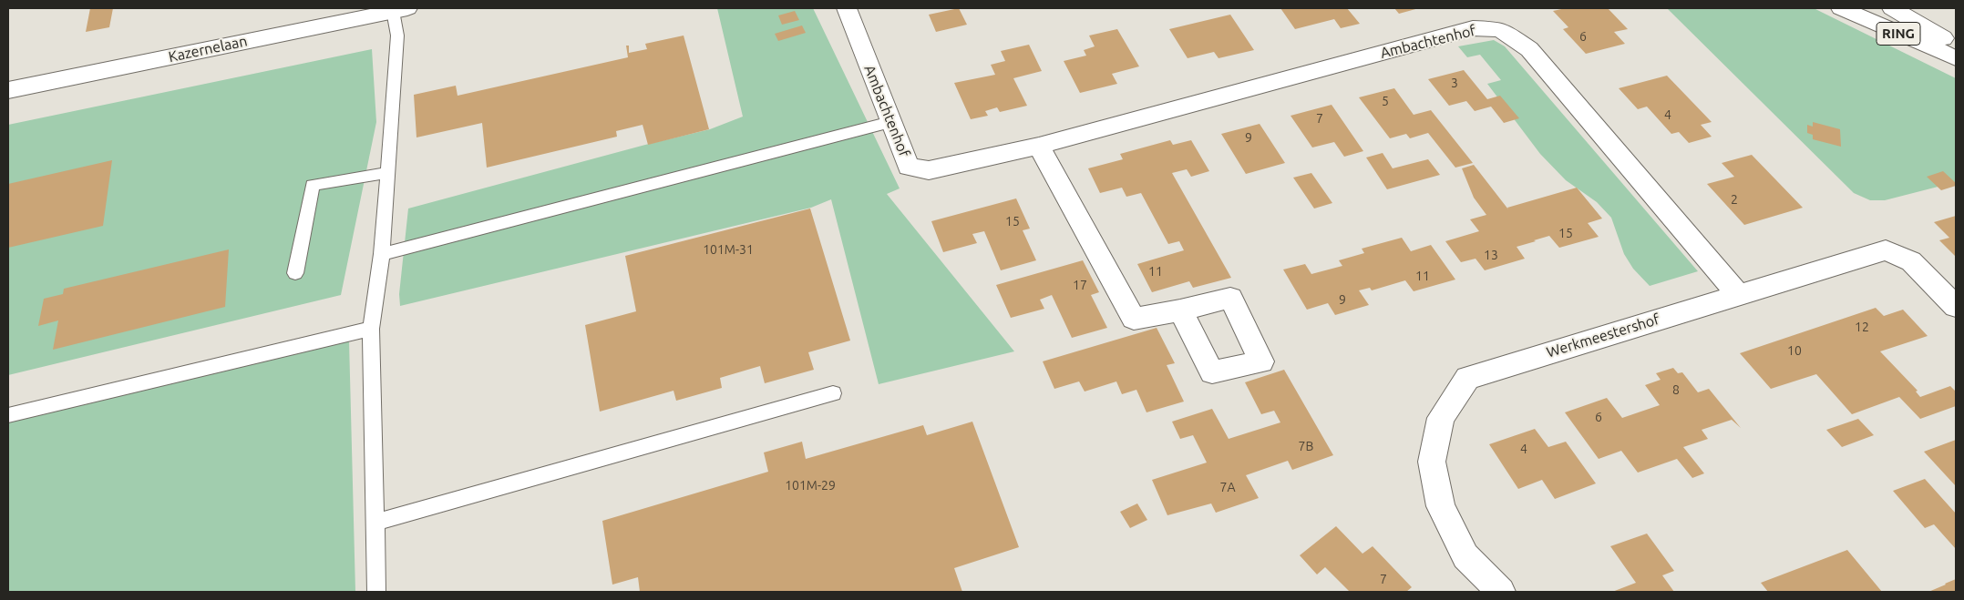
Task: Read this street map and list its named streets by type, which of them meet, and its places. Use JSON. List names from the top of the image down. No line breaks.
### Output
{"streets":{"street":["RING","Ambachtenhof","Kazernelaan","Werkmeestershof"]},"crossings":[["Ambachtenhof","Werkmeestershof"]],"house_numbers":["6","3","5","4","7","9","2","15","15","101M-31","13","11","11","17","9","12","10","8","6","7B","4","101M-29","7A","7"]}
